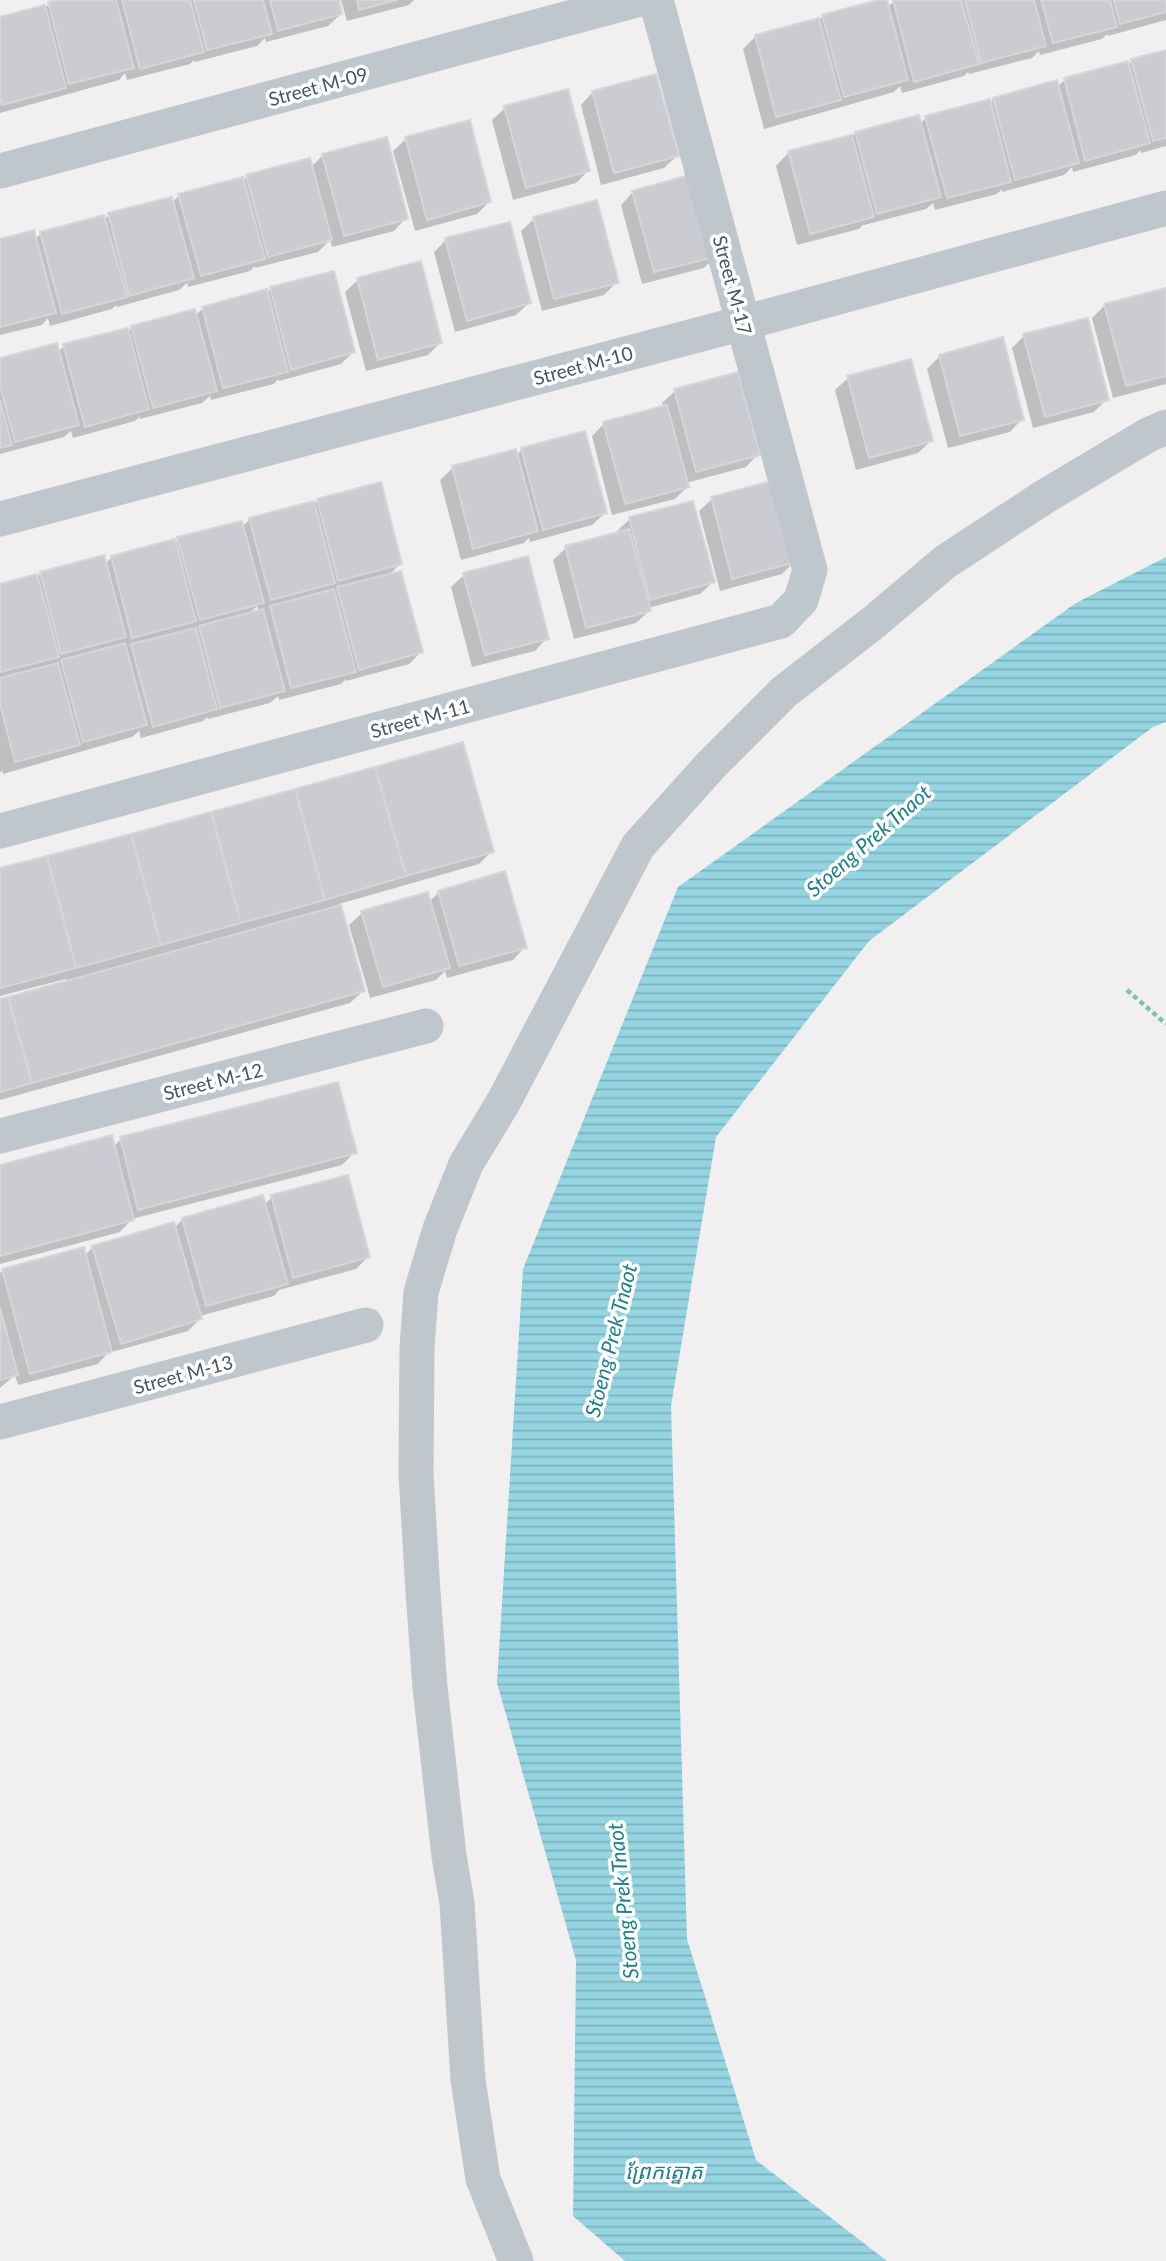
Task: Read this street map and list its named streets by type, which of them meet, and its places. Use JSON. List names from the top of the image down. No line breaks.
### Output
{"streets":{"street":["Street M-09","Street M-17","Street M-10","Street M-11","Street M-12","Street M-13"]},"crossings":[["Street M-17","Street M-10"],["Street M-17","Street M-11"]],"water":["Stoeng Prek Tnaot","ព្រែកត្នោត"]}
